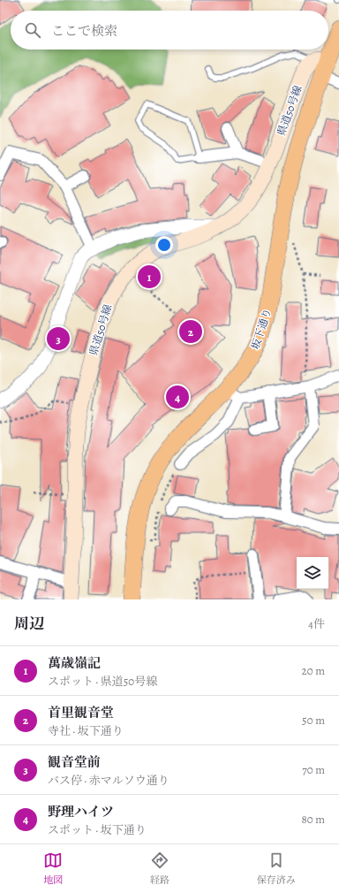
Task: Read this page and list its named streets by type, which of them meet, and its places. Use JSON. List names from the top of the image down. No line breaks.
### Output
{"streets":{"main road":["県道50号線","坂下通り"]},"crossings":[["県道50号線","坂下通り"]],"page":{"search":"ここで検索","pins":["1","2","3","4"],"heading":["周辺","4件"],"list":[{"mark":"1","name":"萬歳嶺記","note":"スポット · 県道50号線","value":"20 m"},{"mark":"2","name":"首里観音堂","note":"寺社 · 坂下通り","value":"50 m"},{"mark":"3","name":"観音堂前","note":"バス停 · 赤マルソウ通り","value":"70 m"},{"mark":"4","name":"野理ハイツ","note":"スポット · 坂下通り","value":"80 m"}],"nav":["地図","経路","保存済み"]}}
